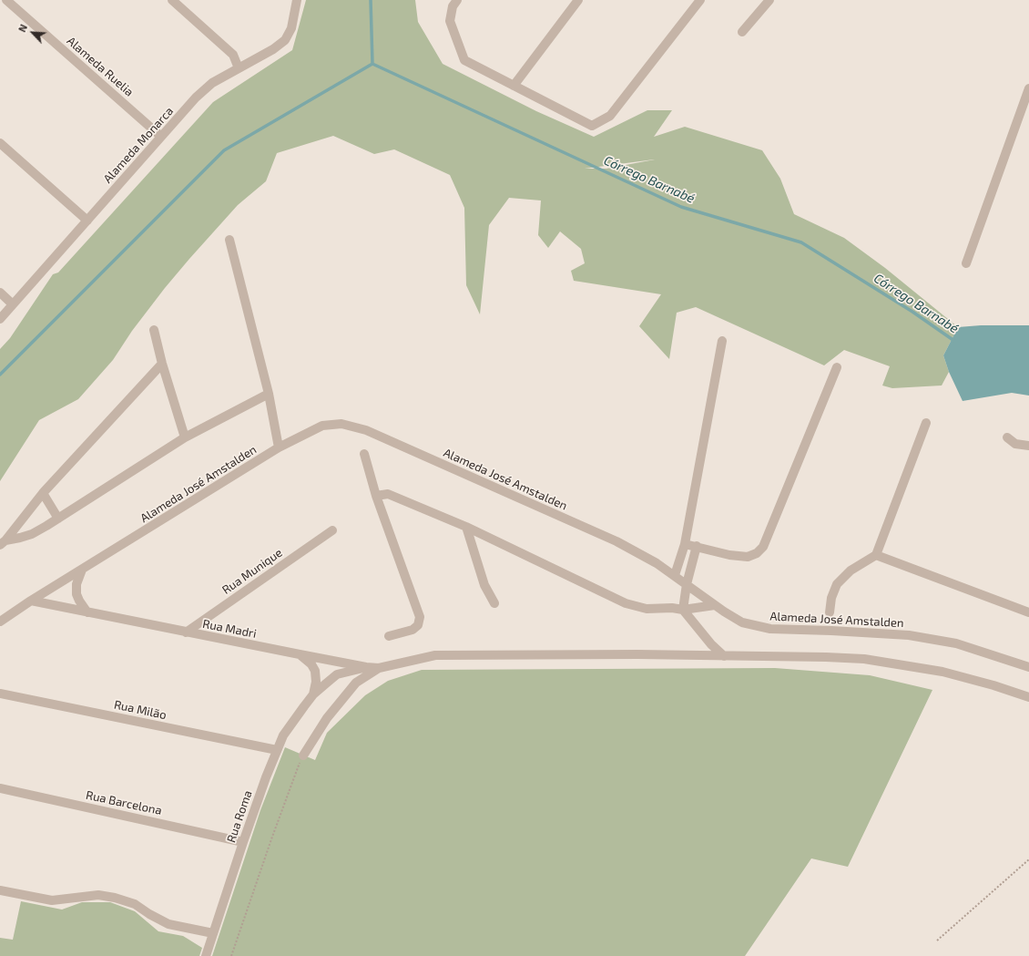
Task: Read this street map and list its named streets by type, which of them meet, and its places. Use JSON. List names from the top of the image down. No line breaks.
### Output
{"streets":{"street":["Alameda Ruelia","Alameda Monarca","Alameda José Amstalden","Rua Munique","Rua Madri","Rua Milão","Rua Barcelona","Rua Roma"]},"crossings":[["Alameda Ruelia","Alameda Monarca"],["Alameda José Amstalden","Rua Madri"],["Rua Munique","Rua Madri"],["Rua Madri","Rua Roma"],["Rua Milão","Rua Roma"],["Rua Barcelona","Rua Roma"]],"water":["Córrego Barnabé"],"north":"top left"}
